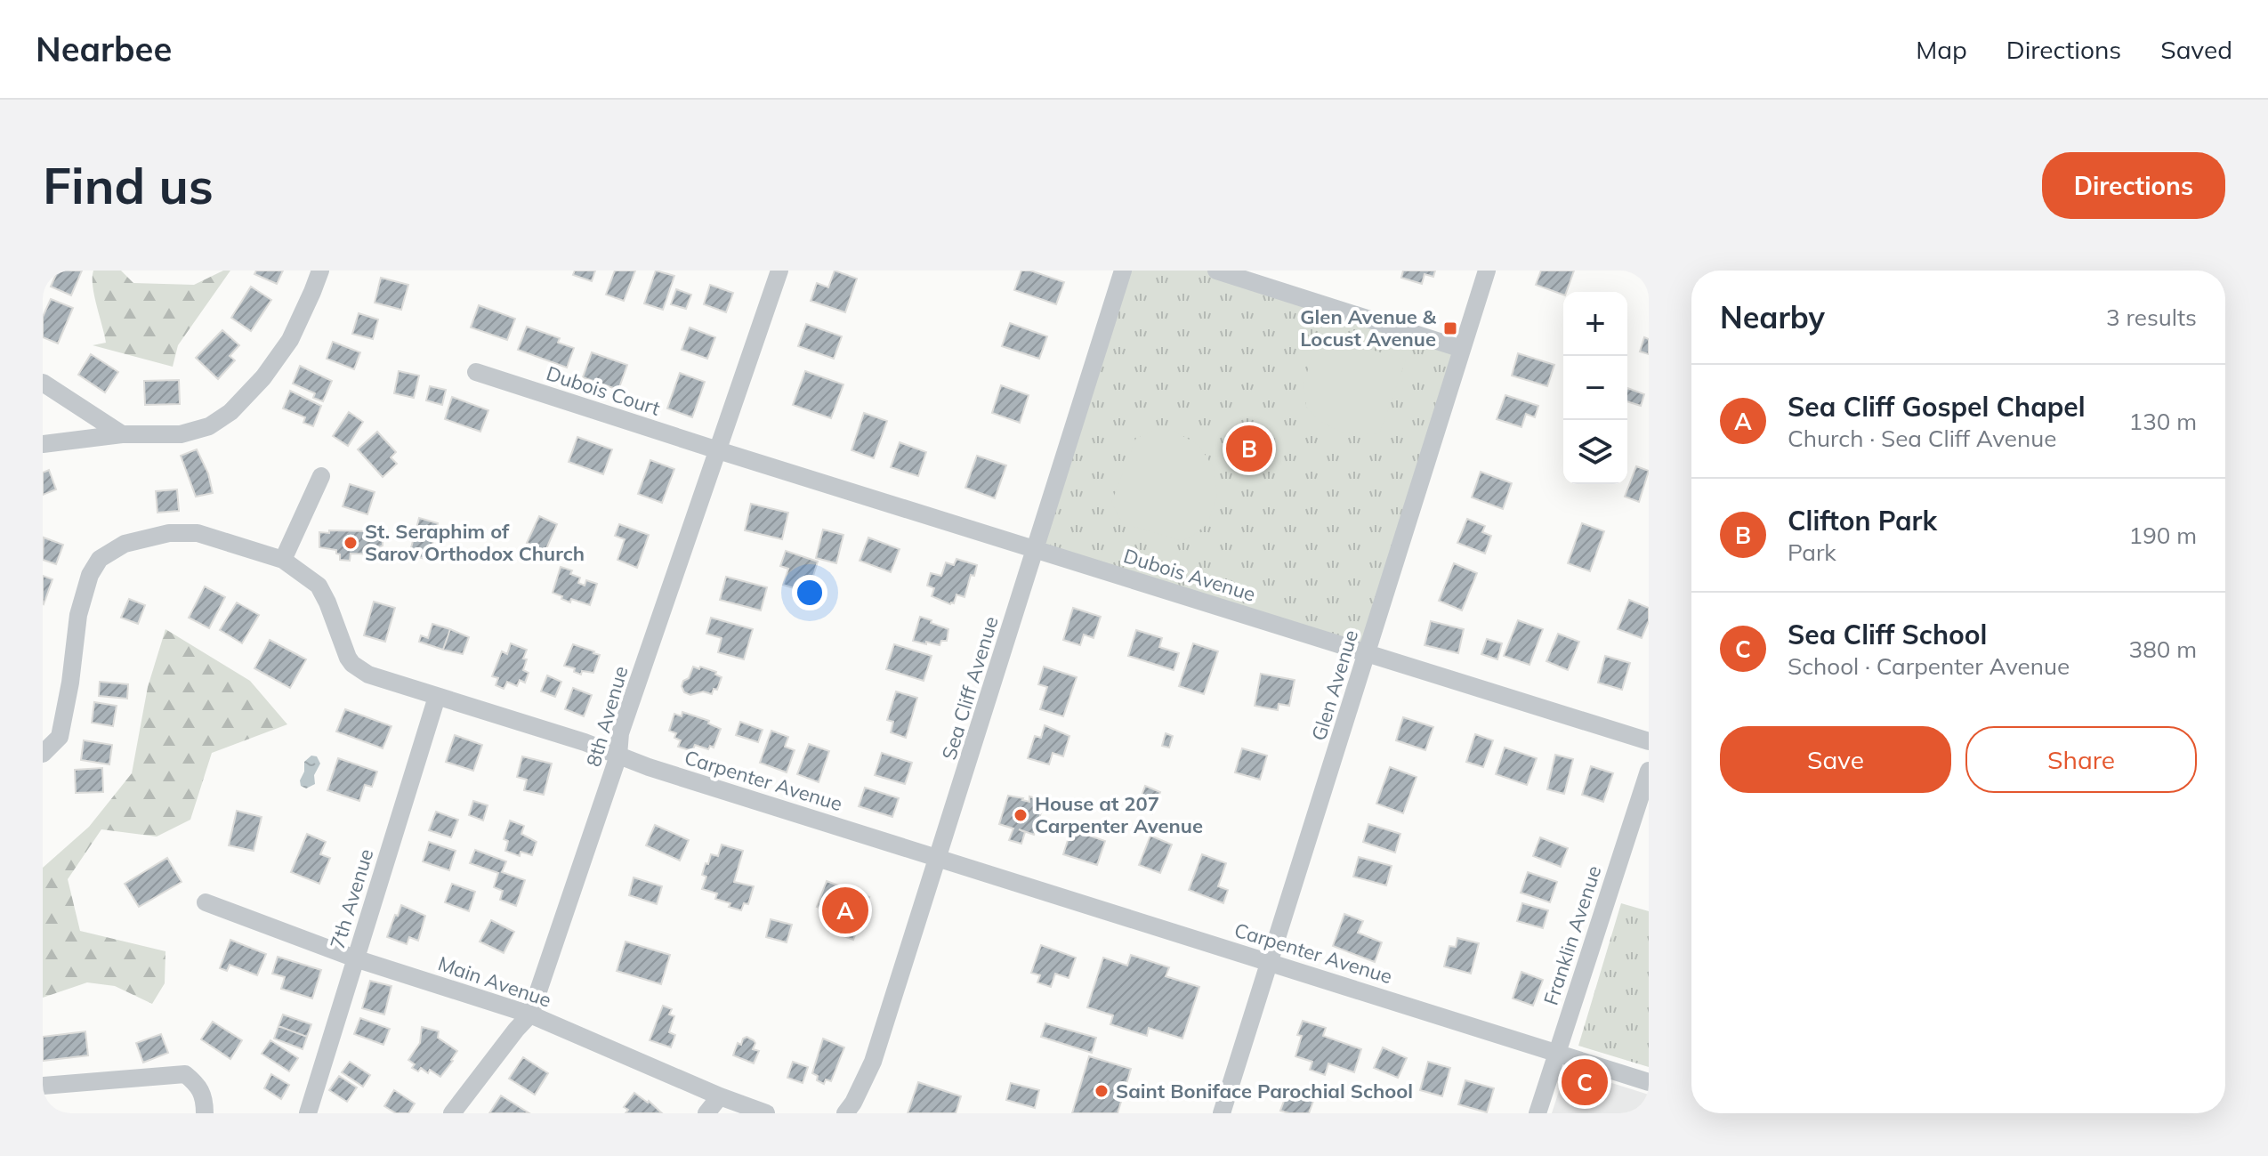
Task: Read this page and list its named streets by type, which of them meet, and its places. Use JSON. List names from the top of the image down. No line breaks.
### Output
{"streets":{"street":["Dubois Court","Dubois Avenue","Glen Avenue","Sea Cliff Avenue","8th Avenue","Carpenter Avenue","7th Avenue","Franklin Avenue","Main Avenue"]},"crossings":[["Dubois Court","Dubois Avenue"],["Dubois Court","8th Avenue"],["Dubois Avenue","Glen Avenue"],["Dubois Avenue","Sea Cliff Avenue"],["Dubois Avenue","8th Avenue"],["Glen Avenue","Carpenter Avenue"],["Sea Cliff Avenue","Carpenter Avenue"],["8th Avenue","Carpenter Avenue"],["8th Avenue","Main Avenue"],["Carpenter Avenue","7th Avenue"],["Carpenter Avenue","Franklin Avenue"],["7th Avenue","Main Avenue"]],"places":{"transit":["Glen Avenue & Locust Avenue"],"other":["St. Seraphim of Sarov Orthodox Church","House at 207 Carpenter Avenue","Saint Boniface Parochial School"]},"page":{"header":"Nearbee","nav":["Map","Directions","Saved"],"buttons":["Directions",["Save","Share"]],"title":"Find us","heading":["Nearby","3 results"],"map_buttons":["+","−"],"list":[{"mark":"A","name":"Sea Cliff Gospel Chapel","note":"Church · Sea Cliff Avenue","value":"130 m"},{"mark":"B","name":"Clifton Park","note":"Park","value":"190 m"},{"mark":"C","name":"Sea Cliff School","note":"School · Carpenter Avenue","value":"380 m"}],"pins":["B","A","C"]}}
